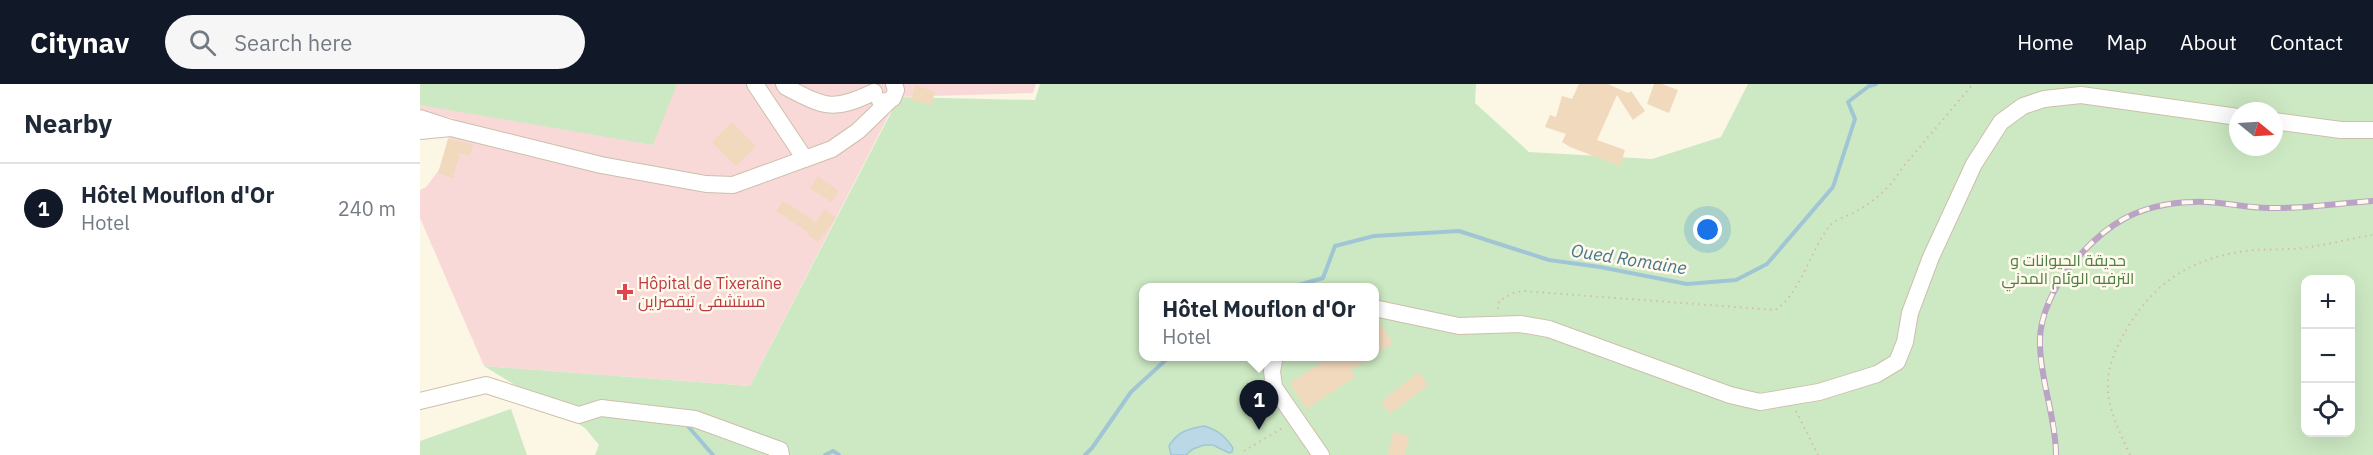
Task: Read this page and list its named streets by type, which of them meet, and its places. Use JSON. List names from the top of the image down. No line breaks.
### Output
{"water":["Oued Romaine"],"parks":["حديقة الحيوانات و الترفيه الوئام المدني"],"places":{"health":["Hôpital de Tixeraïne مستشفى تيقصراين"]},"north":"right","page":{"header":"Citynav","search":"Search here","nav":["Home","Map","About","Contact"],"heading":"Nearby","list":[{"mark":"1","name":"Hôtel Mouflon d'Or","note":"Hotel","value":"240 m"}],"map_buttons":["+","−"],"popup":["Hôtel Mouflon d'Or","Hotel"],"pins":"1"}}
